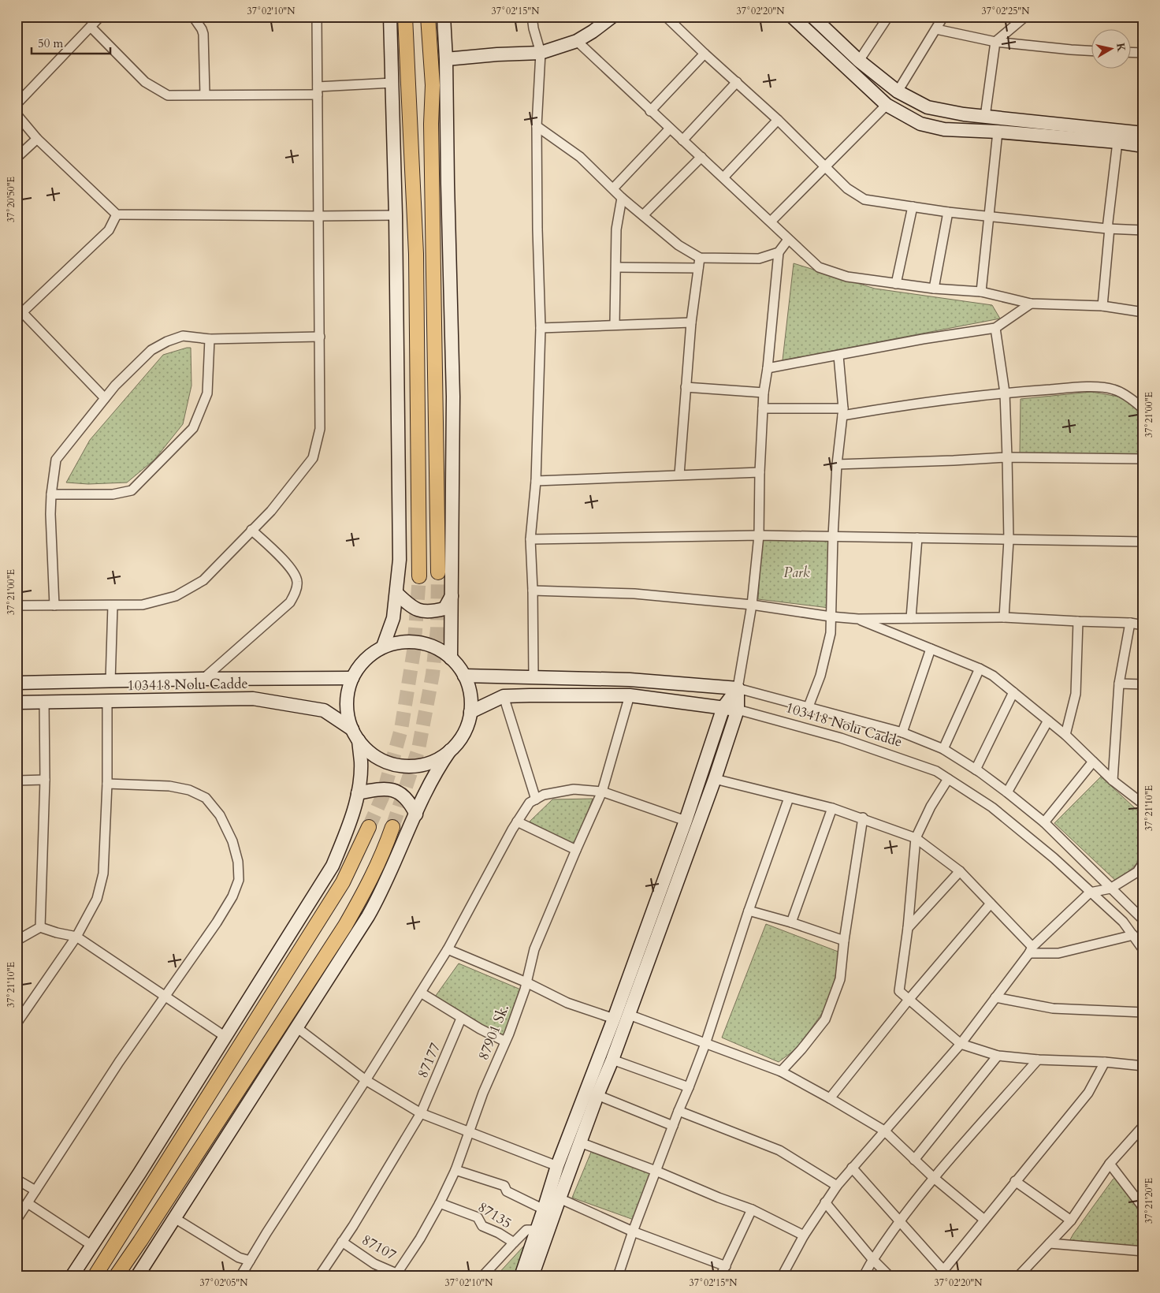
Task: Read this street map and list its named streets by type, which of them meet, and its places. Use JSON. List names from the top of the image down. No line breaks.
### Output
{"streets":{"street":["103418 Nolu Cadde","87901 Sk.","87177","87135","87107"]},"crossings":[["103418 Nolu Cadde","87901 Sk."],["87901 Sk.","87135"],["87901 Sk.","87107"],["87177","87107"]],"parks":["Park"],"scale_bar":"50 m","north":"right","coordinates":["37°02'10\"N","37°02'15\"N","37°02'20\"N","37°02'25\"N","37°20'50\"E","37°21'00\"E","37°21'10\"E","37°21'20\"E","37°02'05\"N"]}
